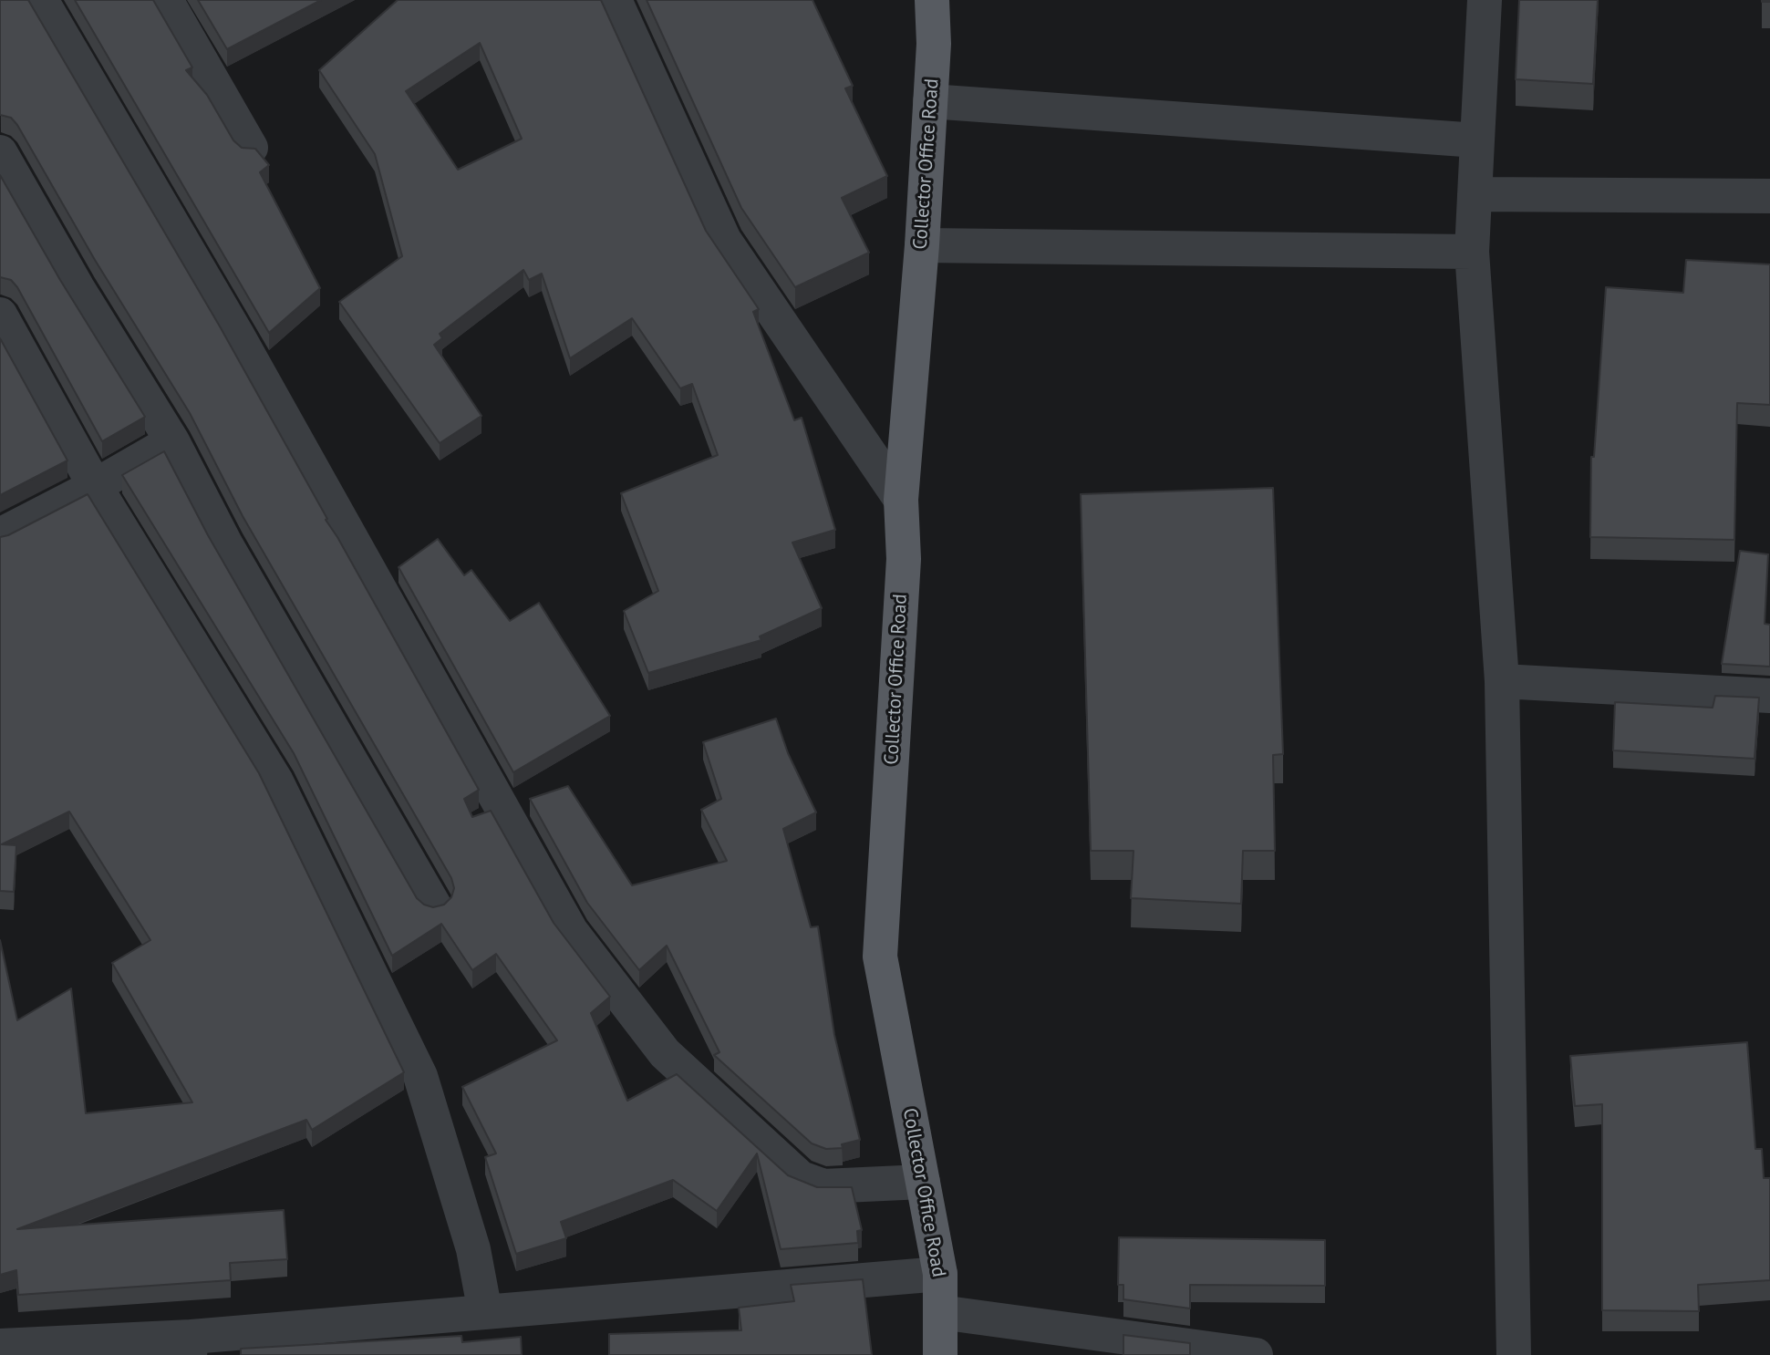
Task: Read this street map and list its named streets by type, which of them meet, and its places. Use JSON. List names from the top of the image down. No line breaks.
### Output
{"streets":{"main road":["Collector Office Road"]}}
